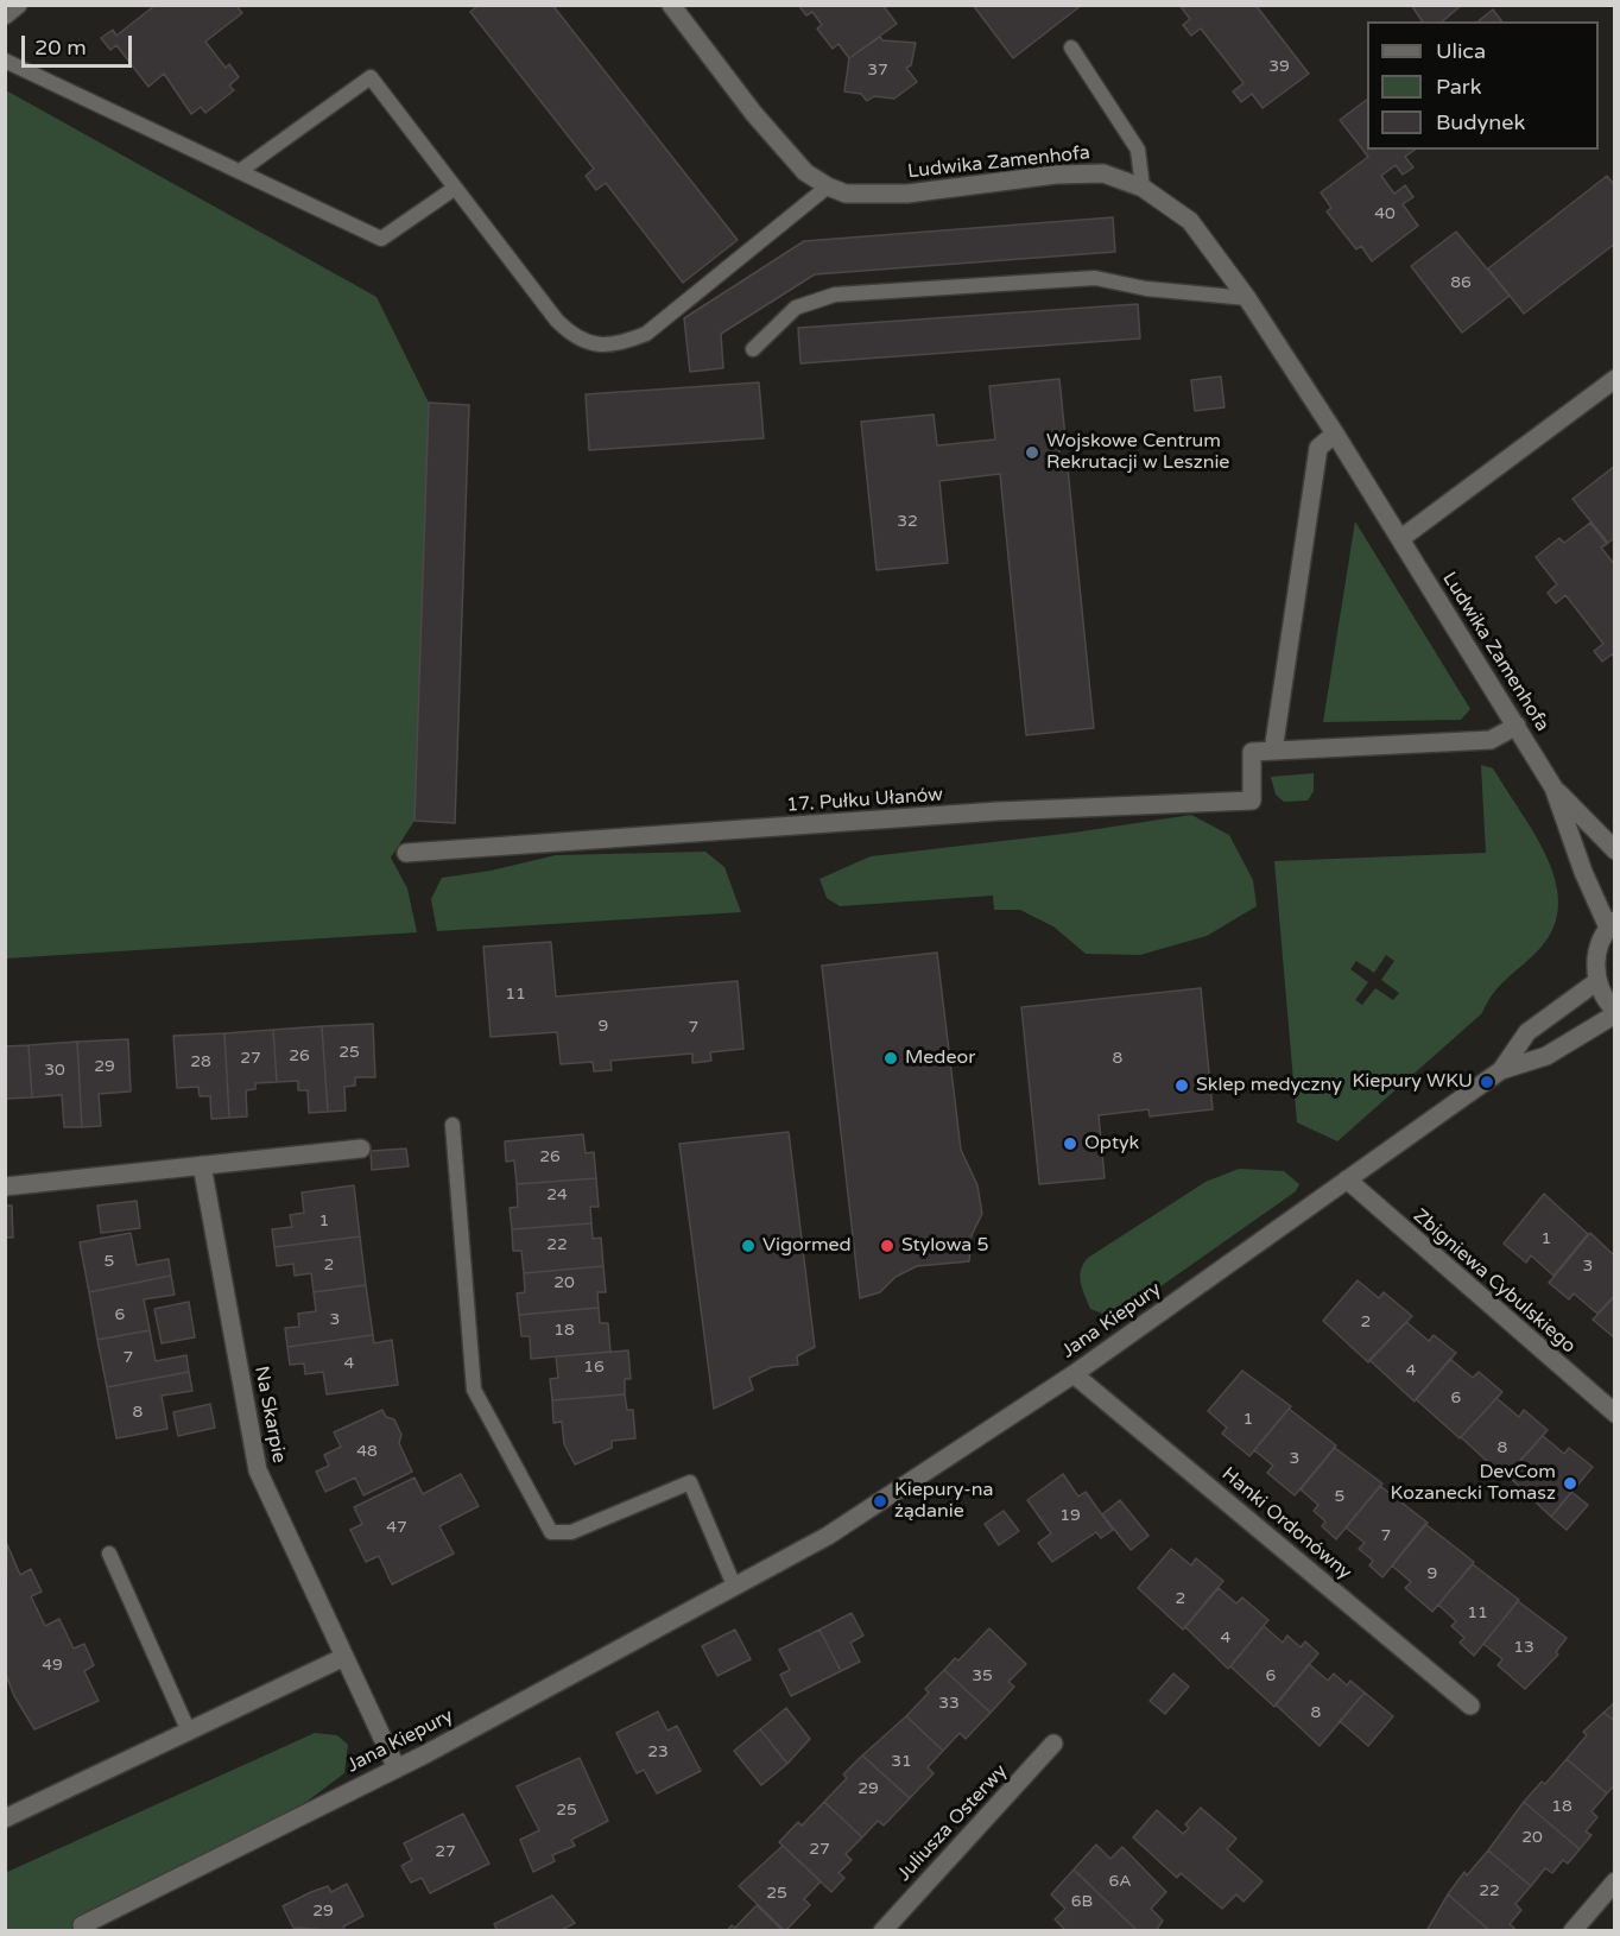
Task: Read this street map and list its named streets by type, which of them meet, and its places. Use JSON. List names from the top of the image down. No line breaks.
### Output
{"streets":{"street":["Ludwika Zamenhofa","17. Pułku Ułanów","Zbigniewa Cybulskiego","Jana Kiepury","Na Skarpie","Hanki Ordonówny","Juliusza Osterwy"]},"crossings":[["Zbigniewa Cybulskiego","Jana Kiepury"],["Jana Kiepury","Na Skarpie"],["Jana Kiepury","Hanki Ordonówny"]],"places":["Wojskowe Centrum Rekrutacji w Lesznie","Medeor","Kiepury WKU","Sklep medyczny","Optyk","Vigormed","Stylowa 5","DevCom Kozanecki Tomasz","Kiepury-na żądanie"],"house_numbers":["39","37","40","86","32","11","9","7","25","26","27","8","28","29","30","26","24","1","1","22","5","2","3","20","6","3","2","18","7","4","16","4","6","8","1","8","48","3","5","19","47","7","9","2","11","4","13","49","35","6","33","8","23","31","29","18","25","20","27","27","6A","22","25","6B","29"],"legend":["Ulica","Park","Budynek"],"scale_bar":"20 m"}
